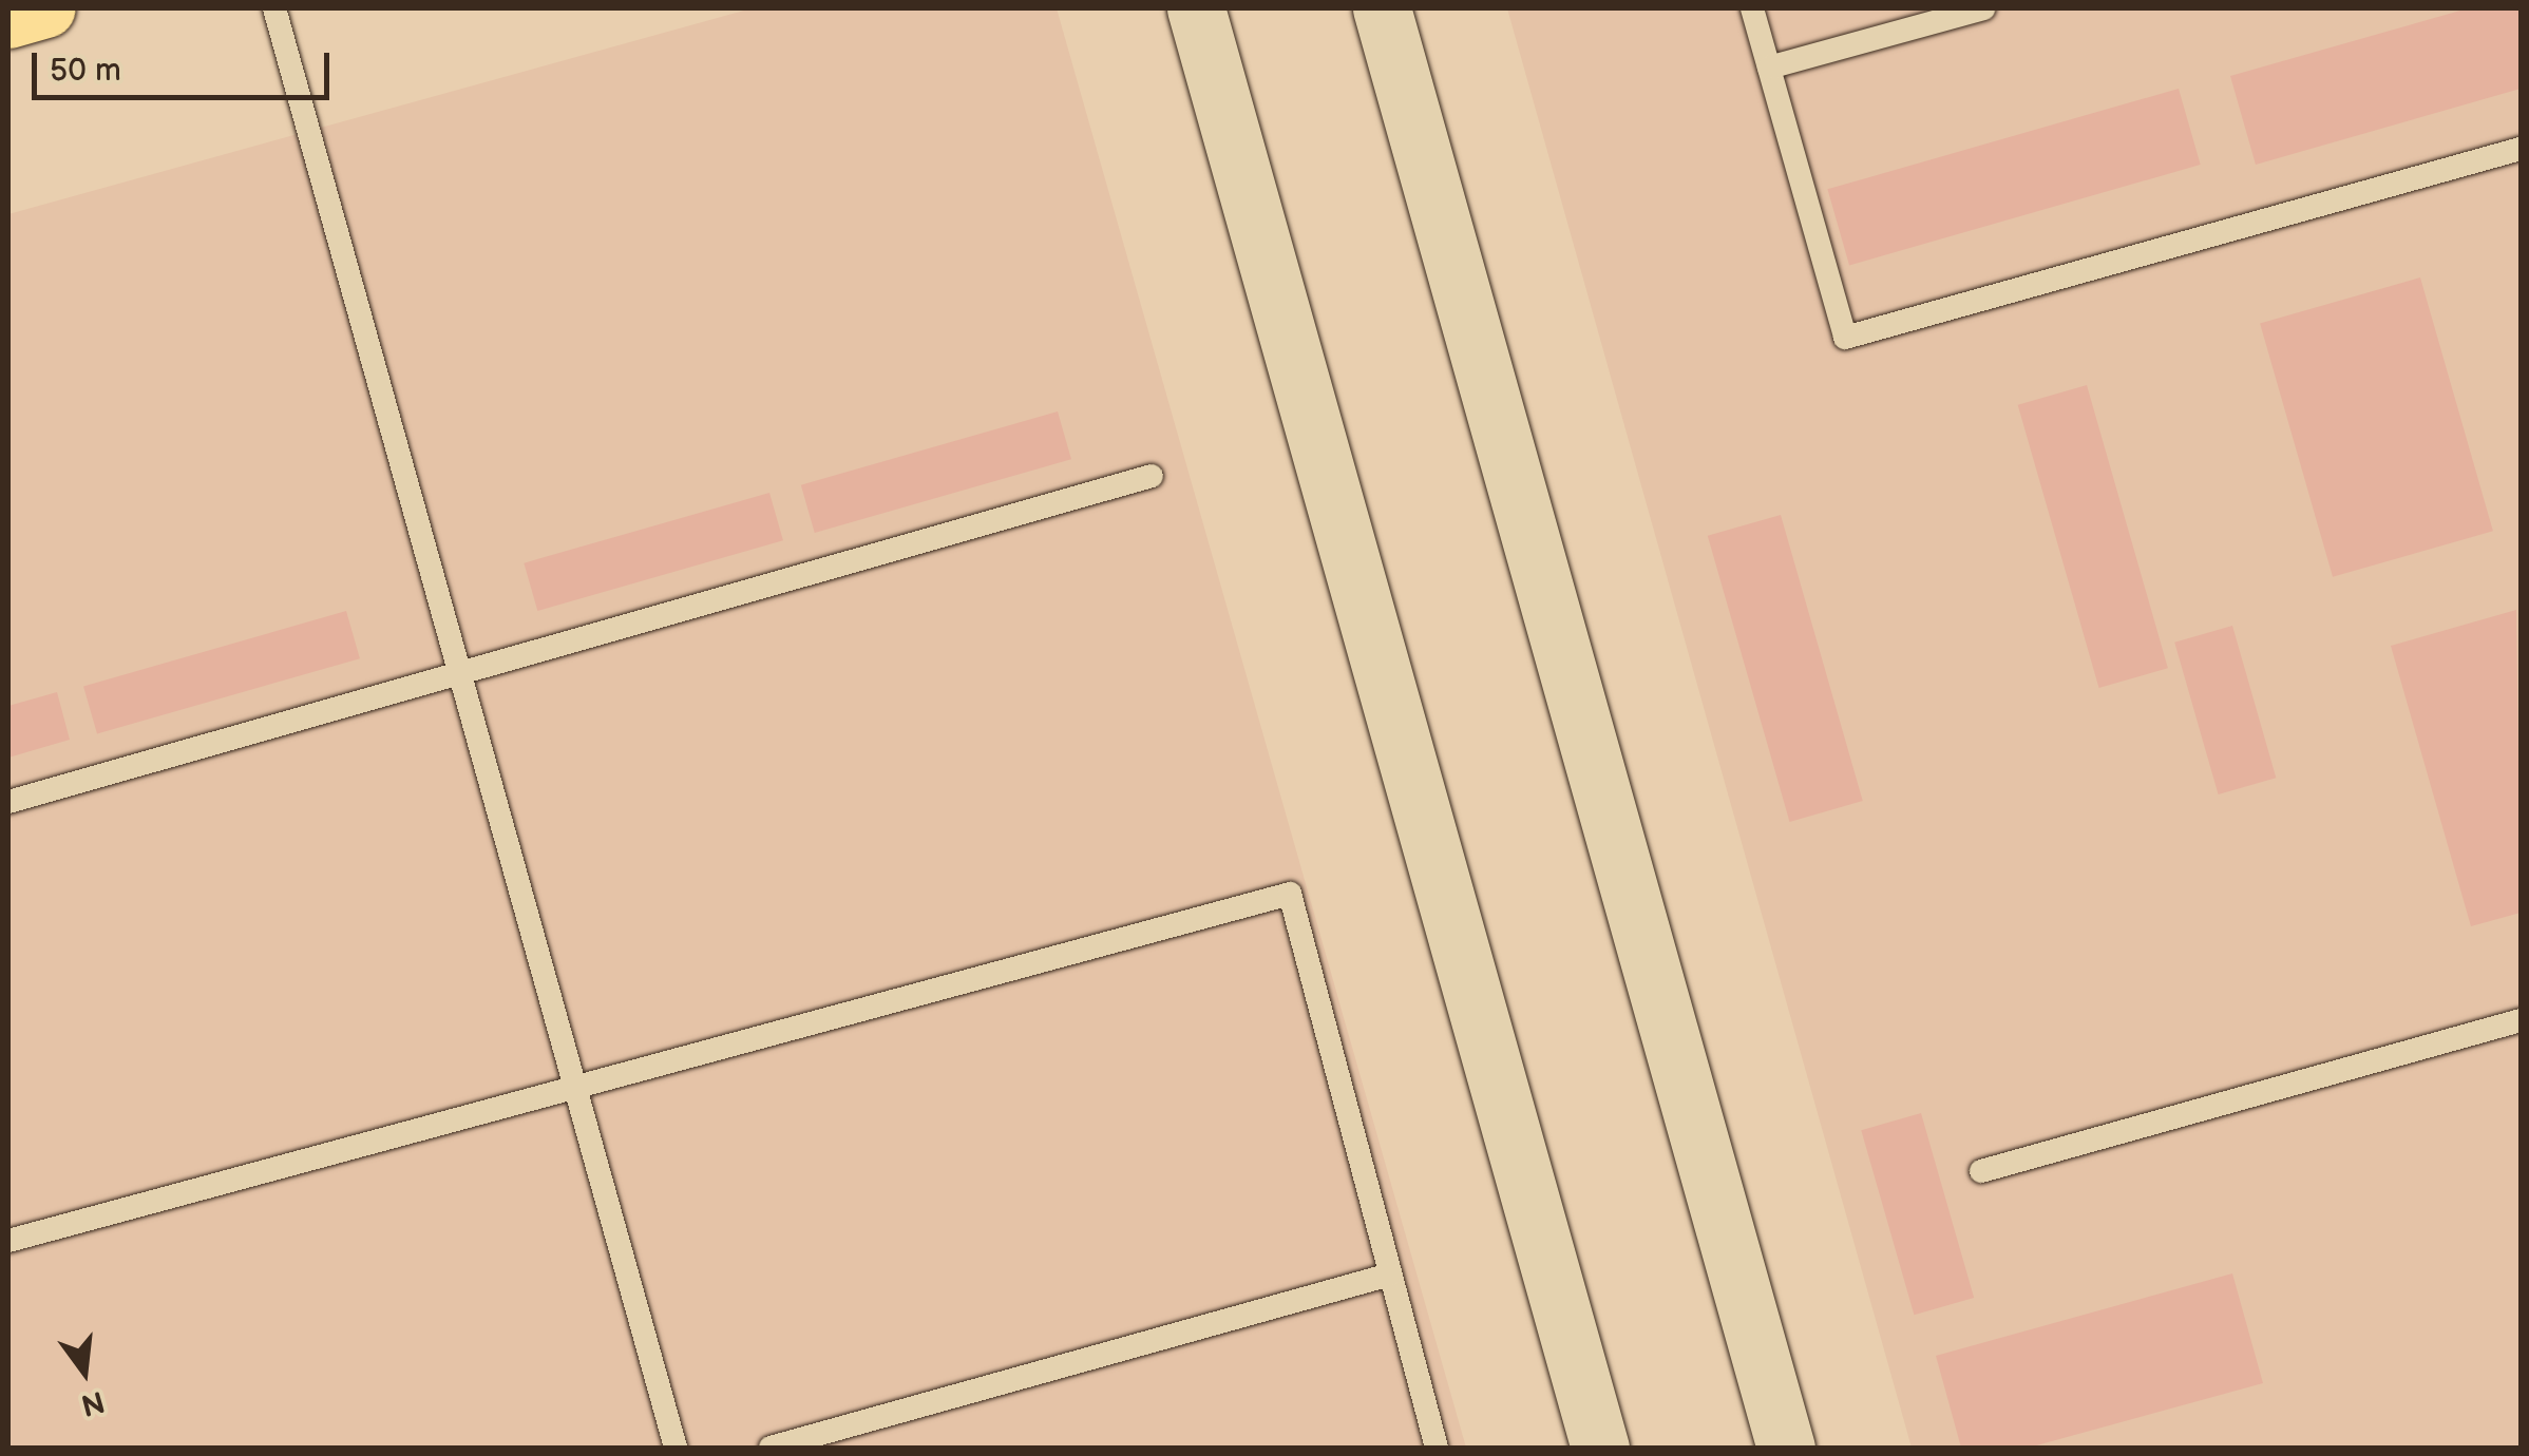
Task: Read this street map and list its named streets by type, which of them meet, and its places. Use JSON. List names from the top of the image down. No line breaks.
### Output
{"scale_bar":"50 m","north":"bottom"}
